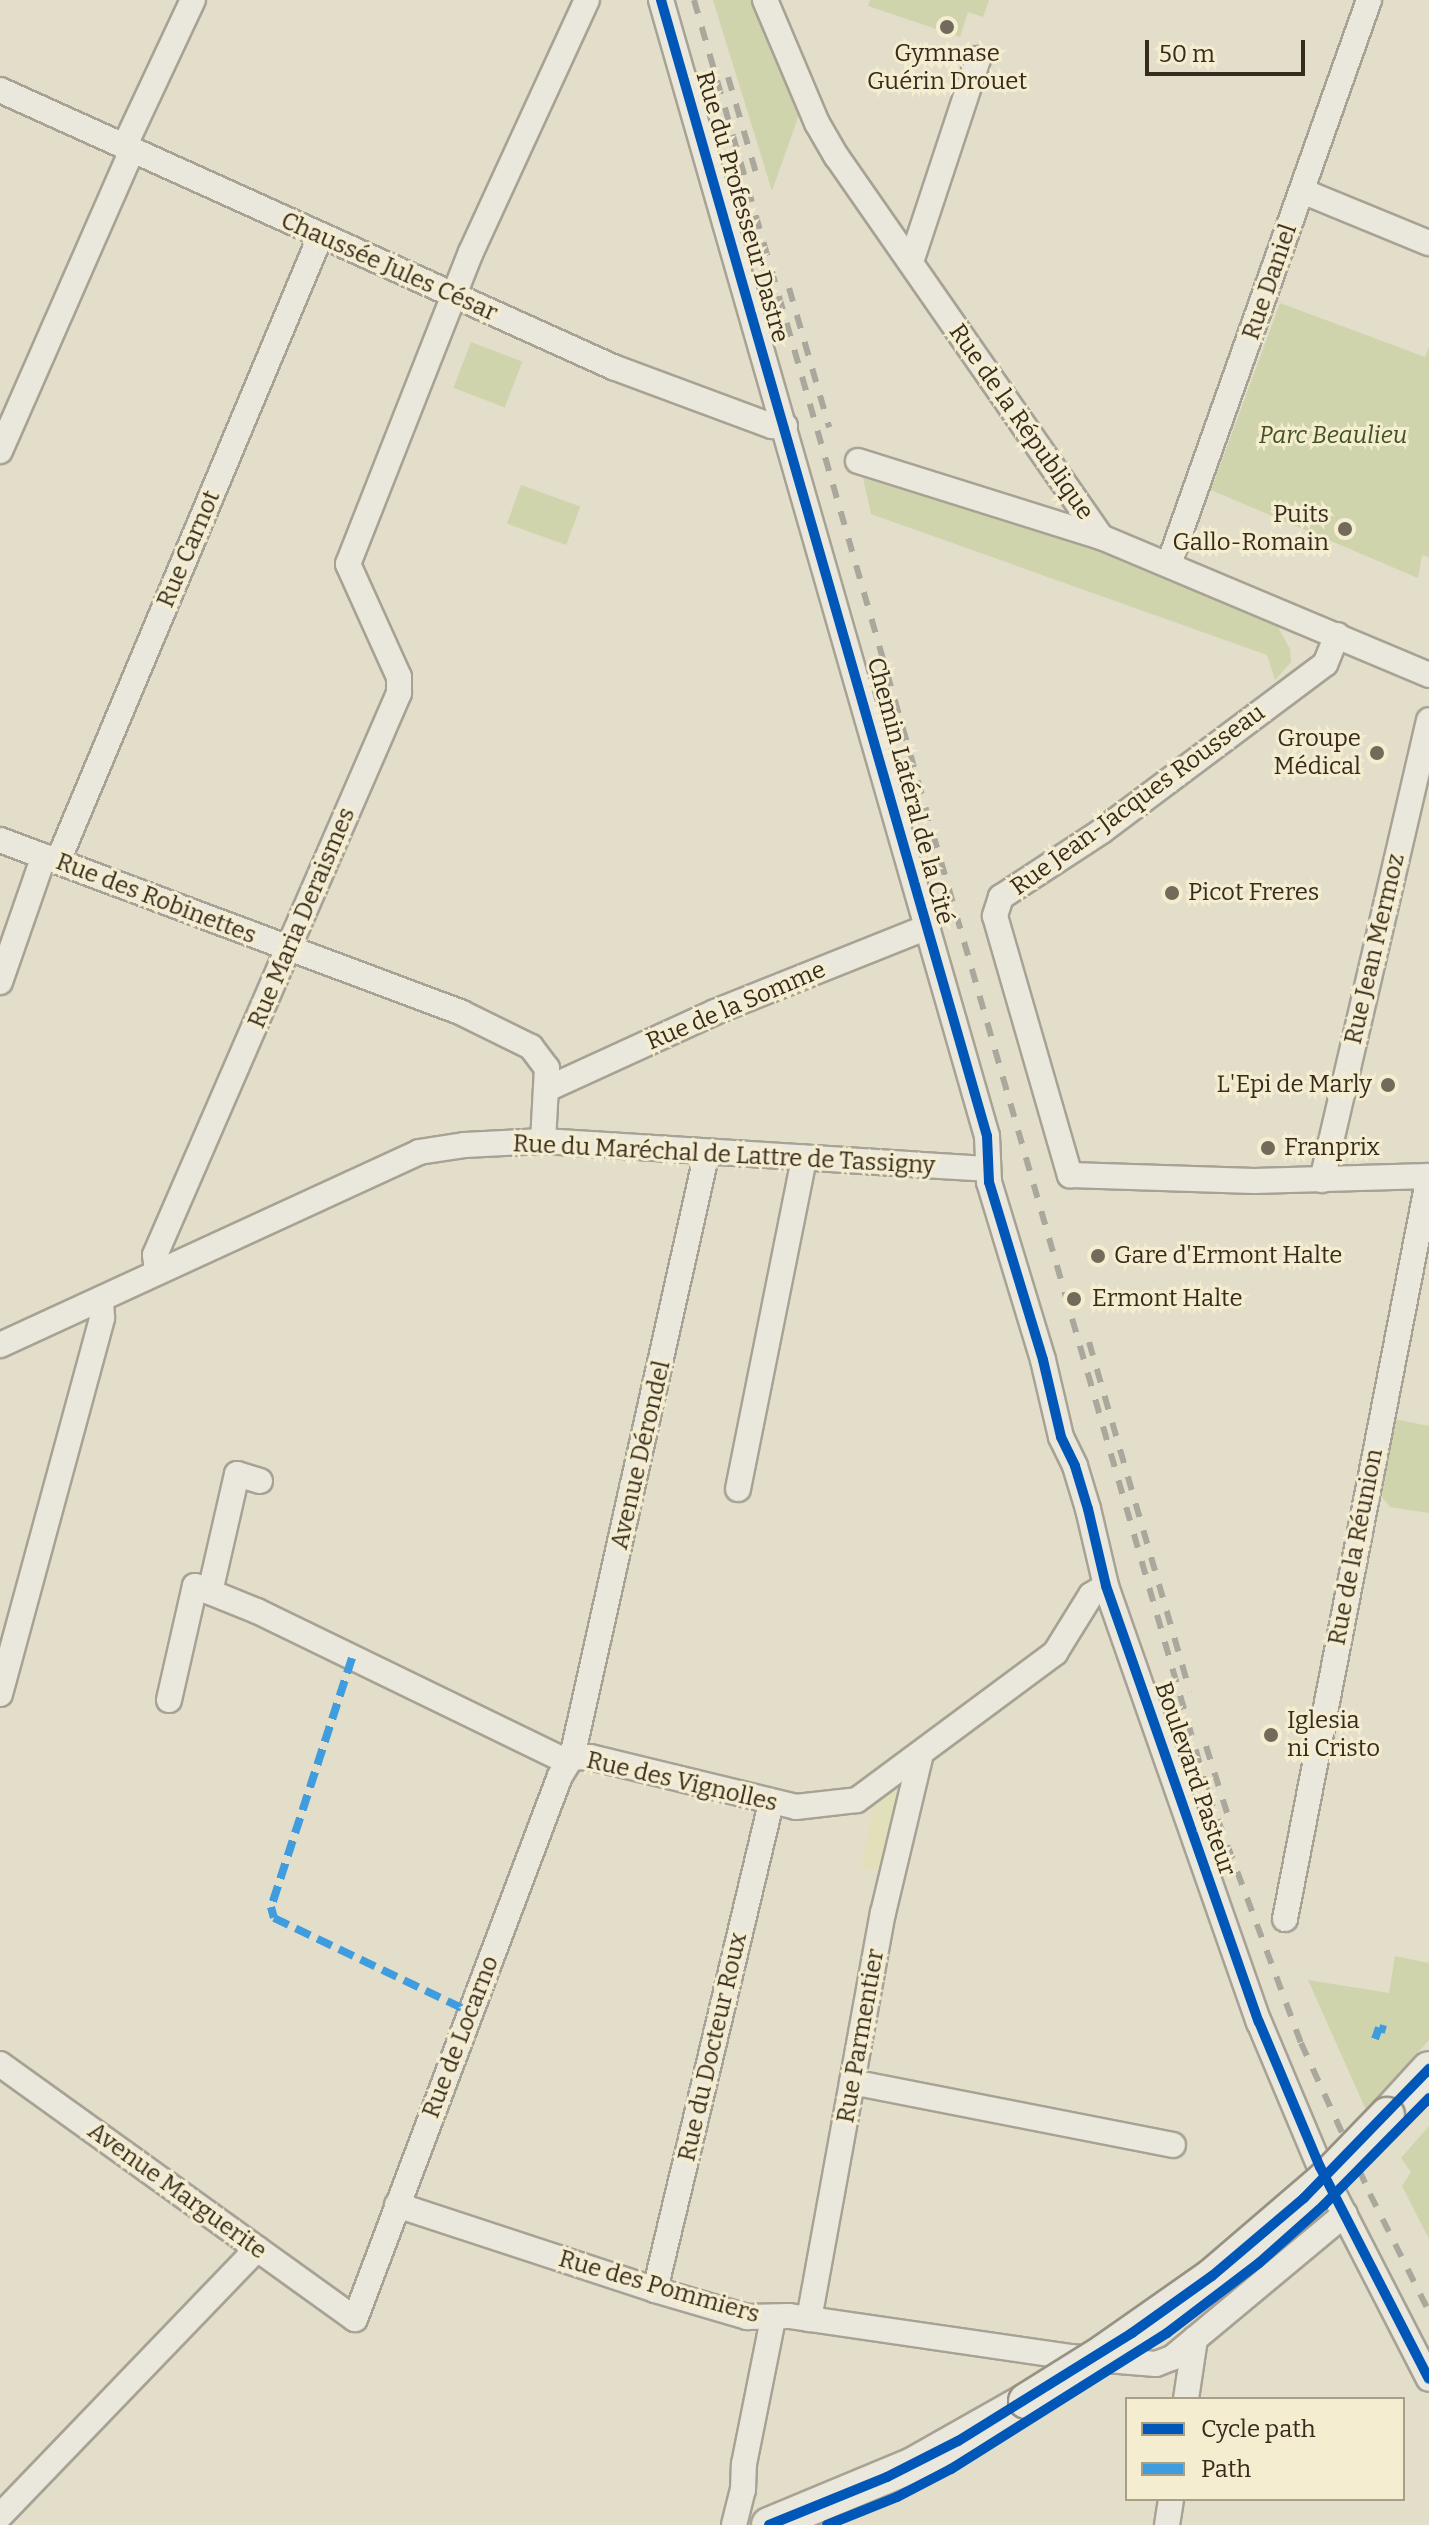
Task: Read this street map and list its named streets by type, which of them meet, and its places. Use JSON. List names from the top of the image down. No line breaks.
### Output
{"streets":{"street":["Rue du Professeur Dastre","Chaussée Jules César","Rue Daniel","Rue de la République","Rue Carnot","Chemin Latéral de la Cité","Rue Jean-Jacques Rousseau","Rue des Robinettes","Rue Maria Deraismes","Rue Jean Mermoz","Rue de la Somme","Rue du Maréchal de Lattre de Tassigny","Avenue Dérondel","Rue de la Réunion","Boulevard Pasteur","Rue des Vignolles","Rue Parmentier","Rue de Locarno","Rue du Docteur Roux","Avenue Marguerite","Rue des Pommiers"]},"crossings":[["Rue du Professeur Dastre","Chaussée Jules César"],["Rue du Professeur Dastre","Chemin Latéral de la Cité"],["Chaussée Jules César","Rue Carnot"],["Chaussée Jules César","Chemin Latéral de la Cité"],["Chaussée Jules César","Rue Maria Deraismes"],["Rue Daniel","Rue de la République"],["Rue de la République","Rue Jean-Jacques Rousseau"],["Rue Carnot","Rue des Robinettes"],["Chemin Latéral de la Cité","Rue de la Somme"],["Chemin Latéral de la Cité","Rue du Maréchal de Lattre de Tassigny"],["Chemin Latéral de la Cité","Boulevard Pasteur"],["Rue Jean-Jacques Rousseau","Rue Jean Mermoz"],["Rue des Robinettes","Rue Maria Deraismes"],["Rue des Robinettes","Rue de la Somme"],["Rue des Robinettes","Rue du Maréchal de Lattre de Tassigny"],["Rue Maria Deraismes","Rue du Maréchal de Lattre de Tassigny"],["Rue du Maréchal de Lattre de Tassigny","Avenue Dérondel"],["Rue du Maréchal de Lattre de Tassigny","Boulevard Pasteur"],["Avenue Dérondel","Rue des Vignolles"],["Avenue Dérondel","Rue de Locarno"],["Boulevard Pasteur","Rue des Vignolles"],["Boulevard Pasteur","Rue des Pommiers"],["Rue des Vignolles","Rue Parmentier"],["Rue des Vignolles","Rue de Locarno"],["Rue des Vignolles","Rue du Docteur Roux"],["Rue Parmentier","Rue des Pommiers"],["Rue de Locarno","Avenue Marguerite"],["Rue de Locarno","Rue des Pommiers"],["Rue du Docteur Roux","Rue des Pommiers"]],"parks":["Parc Beaulieu"],"places":["Gymnase Guérin Drouet","Puits Gallo-Romain","Groupe Médical","Picot Freres","L'Epi de Marly","Franprix","Gare d'Ermont Halte","Ermont Halte","Iglesia ni Cristo"],"legend":["Cycle path","Path"],"scale_bar":"50 m"}
